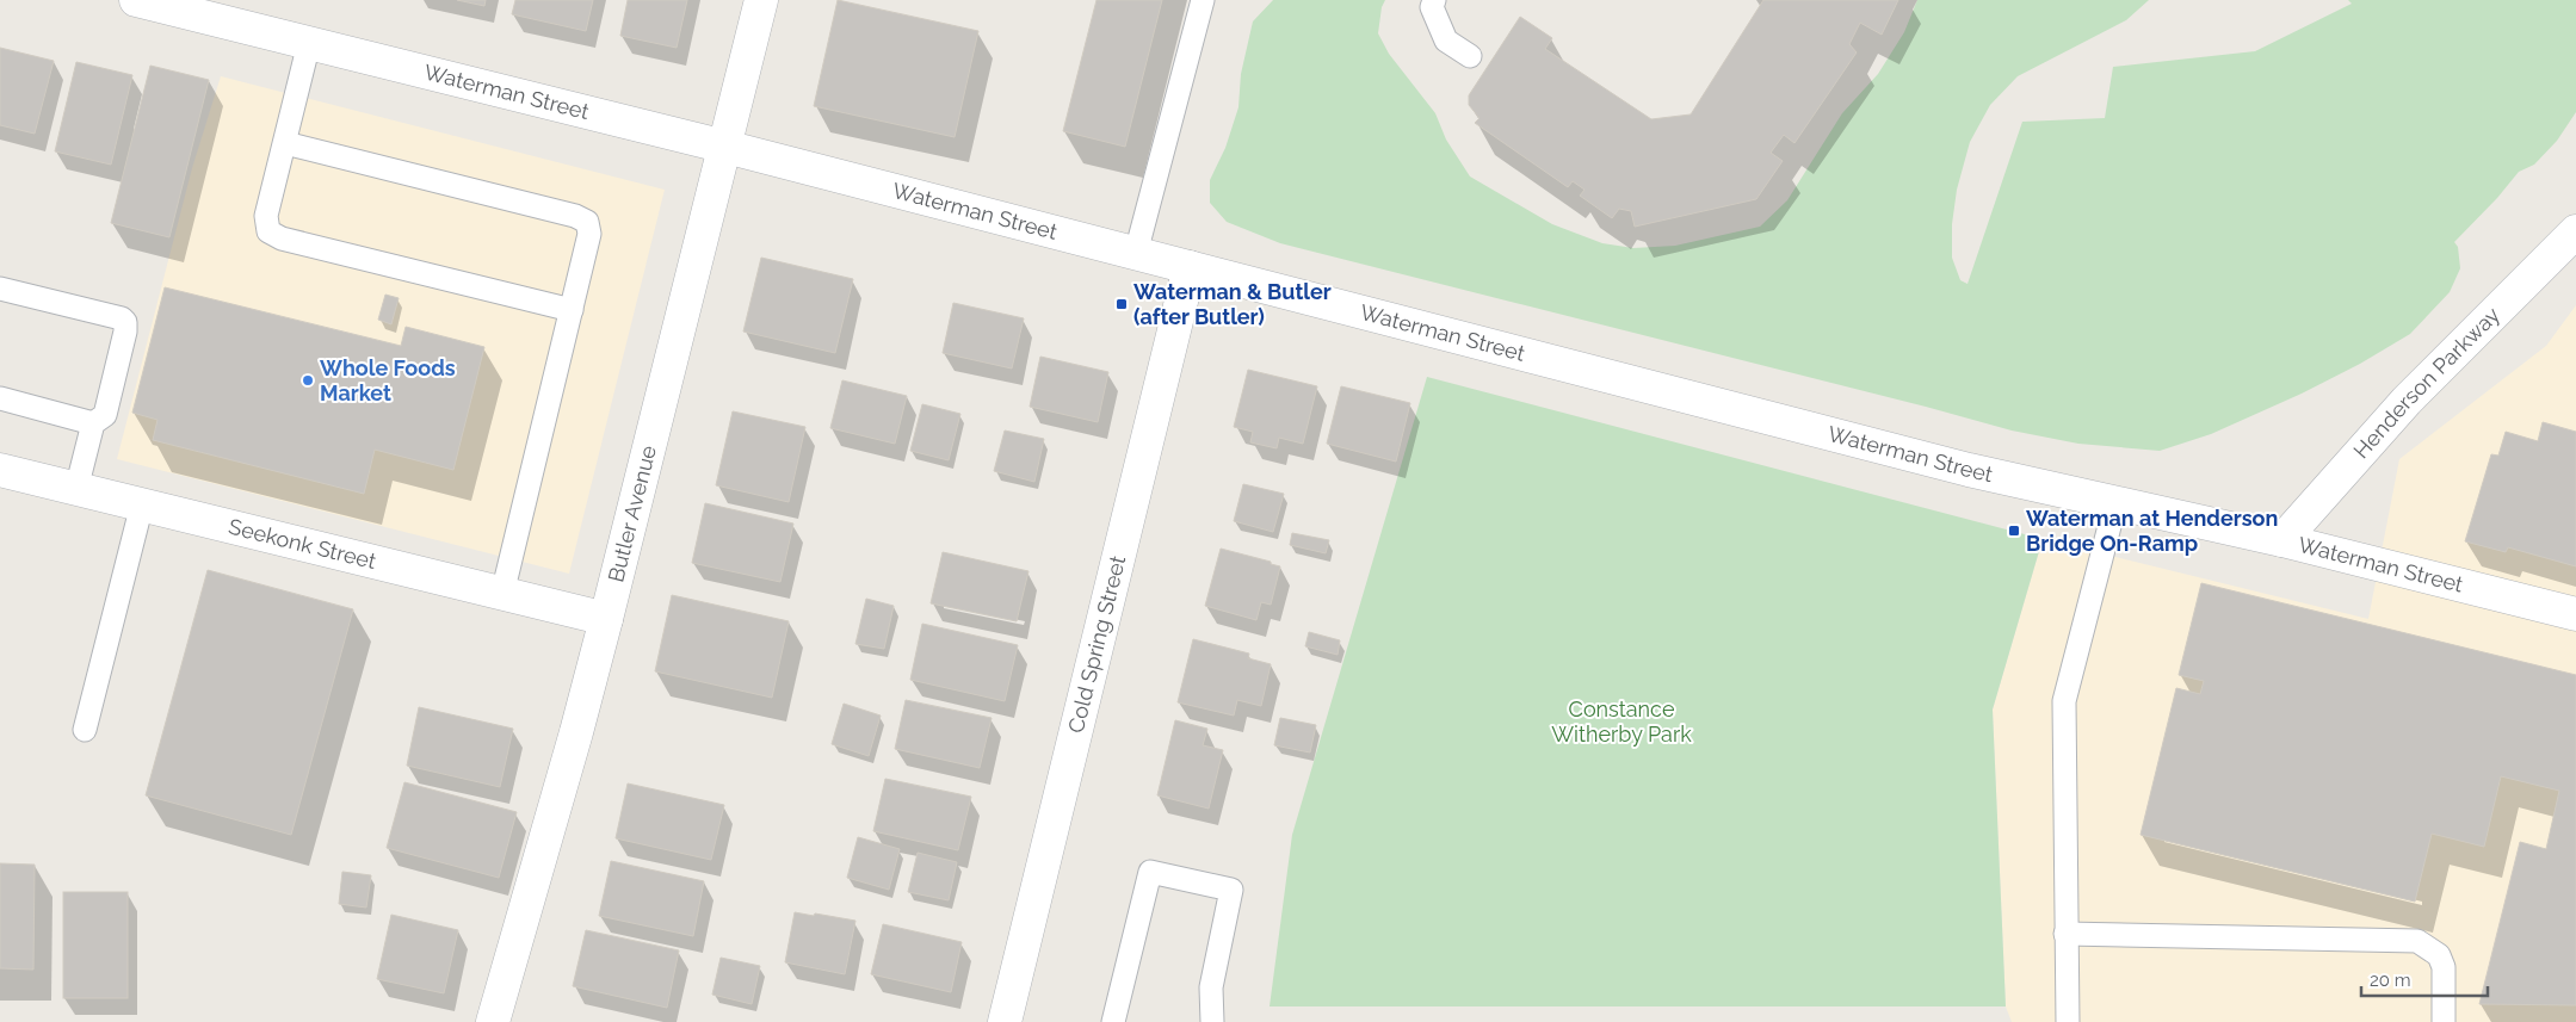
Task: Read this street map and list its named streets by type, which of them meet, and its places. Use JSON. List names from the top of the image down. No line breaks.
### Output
{"streets":{"street":["Waterman Street","Henderson Parkway","Butler Avenue","Seekonk Street","Cold Spring Street"]},"crossings":[["Waterman Street","Henderson Parkway"],["Waterman Street","Butler Avenue"],["Waterman Street","Cold Spring Street"],["Butler Avenue","Seekonk Street"]],"parks":["Constance Witherby Park"],"places":{"transit":["Waterman & Butler (after Butler)","Waterman at Henderson Bridge On-Ramp"],"other":["Whole Foods Market"]},"scale_bar":"20 m"}
